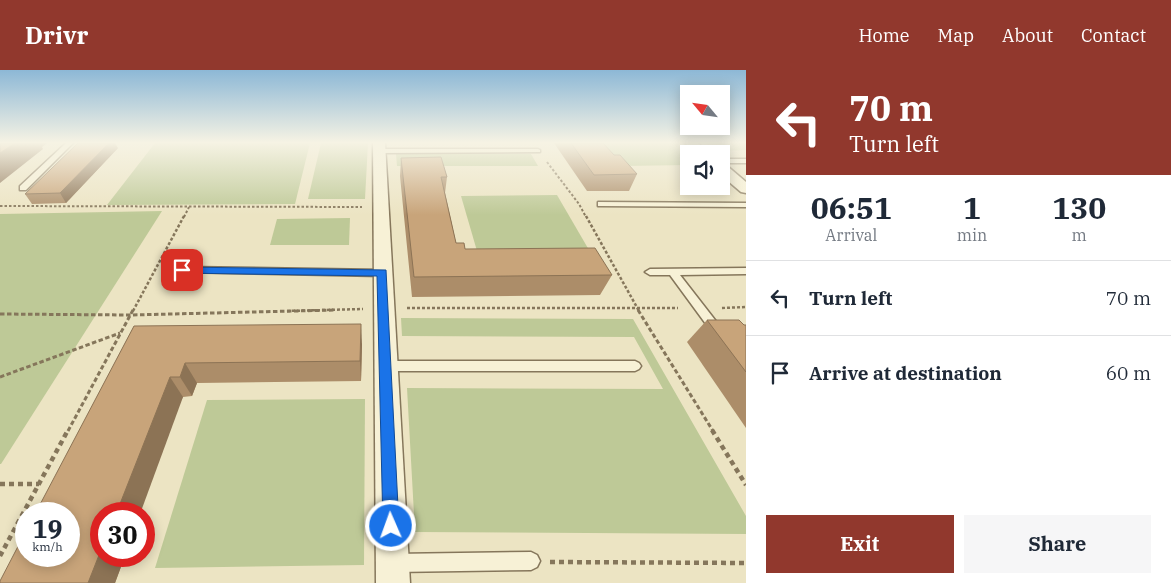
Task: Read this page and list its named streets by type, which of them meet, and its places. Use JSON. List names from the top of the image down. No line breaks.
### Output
{"north":"top left","page":{"header":"Drivr","nav":["Home","Map","About","Contact"],"turn":["70 m","Turn left"],"eta":["06:51","Arrival","1","min","130","m"],"list":[{"name":"Turn left","value":"70 m"},{"name":"Arrive at destination","value":"60 m"}],"speed":"19 km/h","limit":"30","buttons":["Exit","Share"]}}
